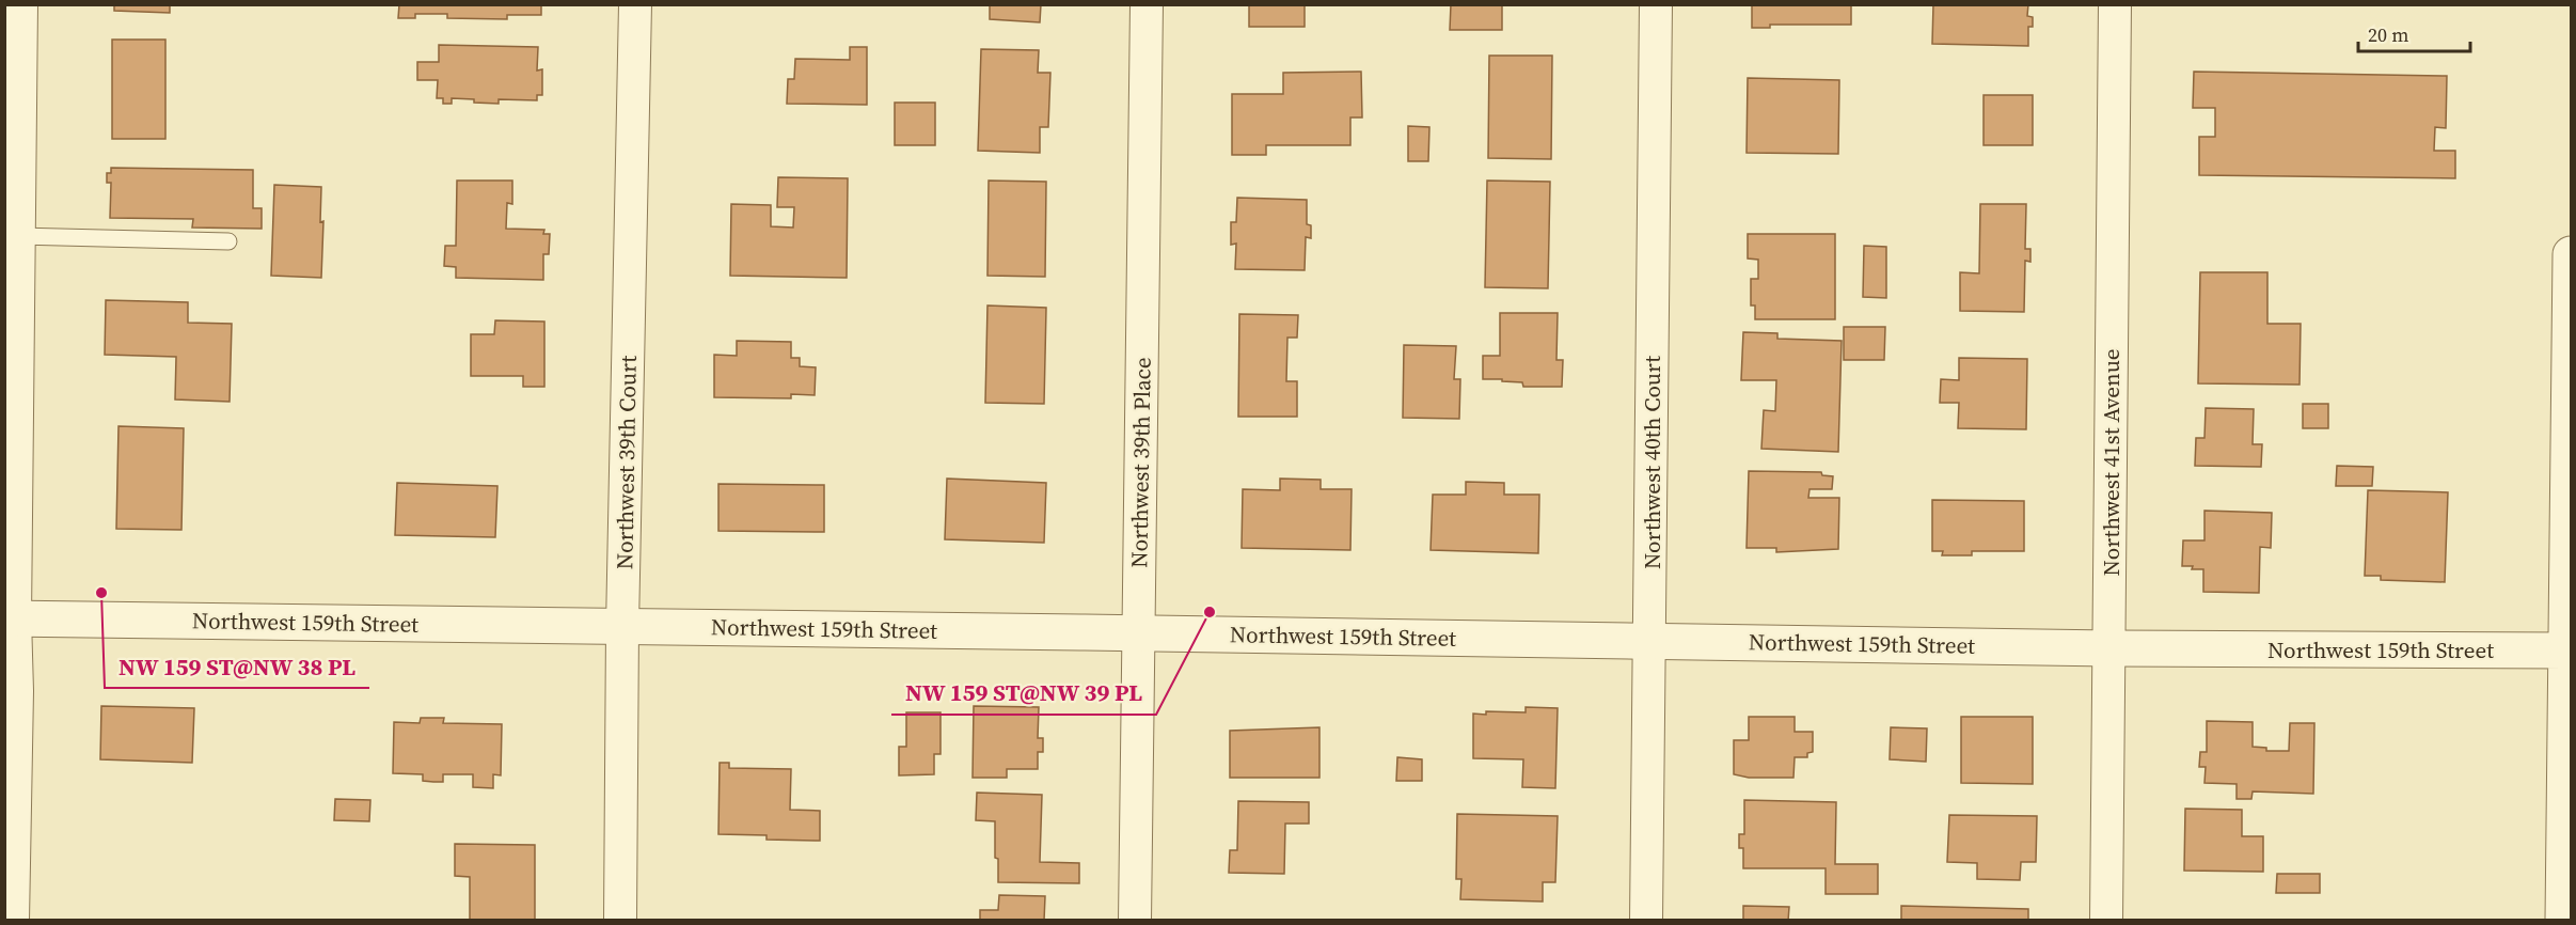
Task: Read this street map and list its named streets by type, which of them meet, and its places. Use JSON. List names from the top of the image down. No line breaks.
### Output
{"streets":{"street":["Northwest 39th Court","Northwest 39th Place","Northwest 40th Court","Northwest 41st Avenue","Northwest 159th Street"]},"crossings":[["Northwest 39th Court","Northwest 159th Street"],["Northwest 39th Place","Northwest 159th Street"],["Northwest 40th Court","Northwest 159th Street"],["Northwest 41st Avenue","Northwest 159th Street"]],"places":["NW 159 ST@NW 38 PL","NW 159 ST@NW 39 PL"],"scale_bar":"20 m"}
